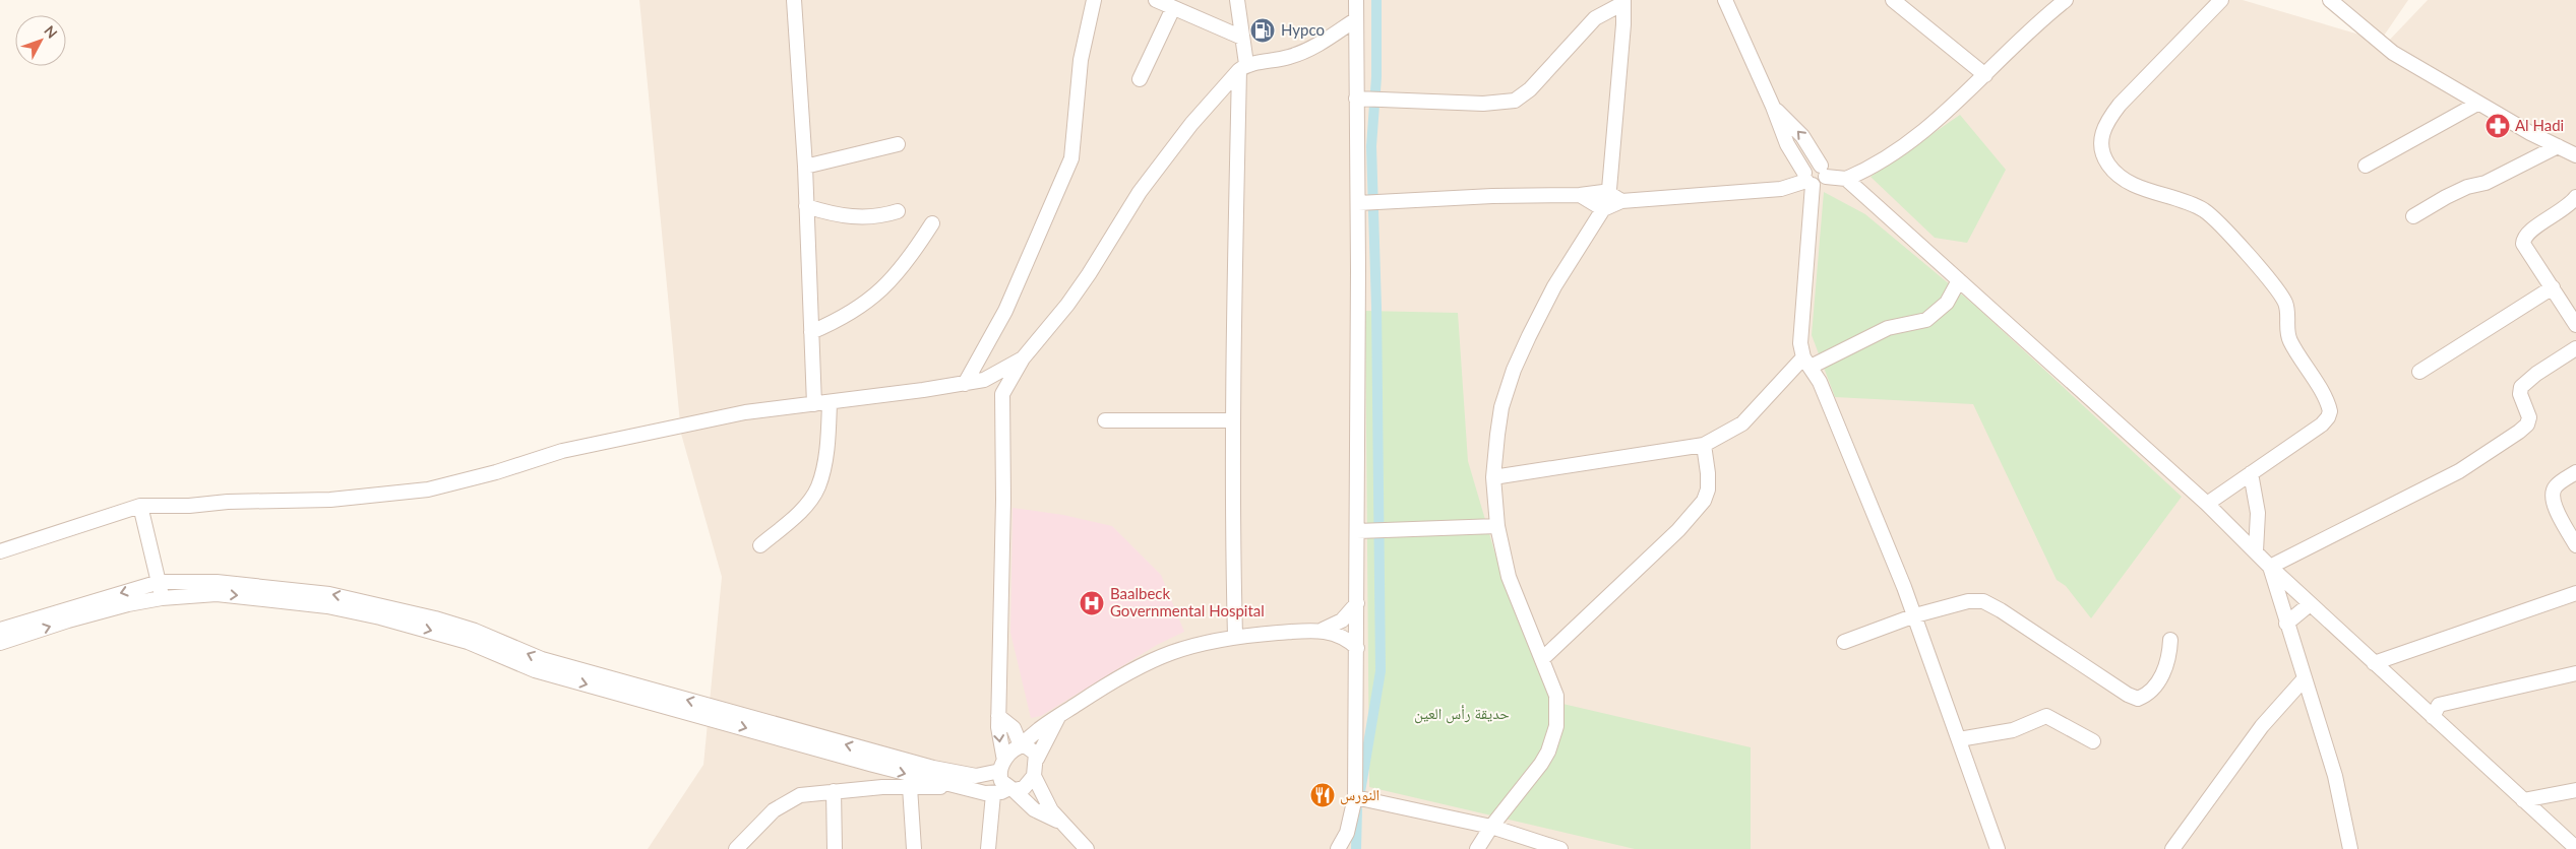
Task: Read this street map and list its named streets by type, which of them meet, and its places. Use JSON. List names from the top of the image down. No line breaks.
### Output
{"parks":["حديقة رأس العين"],"places":{"fuel station":["Hypco"],"pharmacy":["Al Hadi"],"hospital":["Baalbeck Governmental Hospital"],"restaurant":["النورس"]},"north":"top right"}
